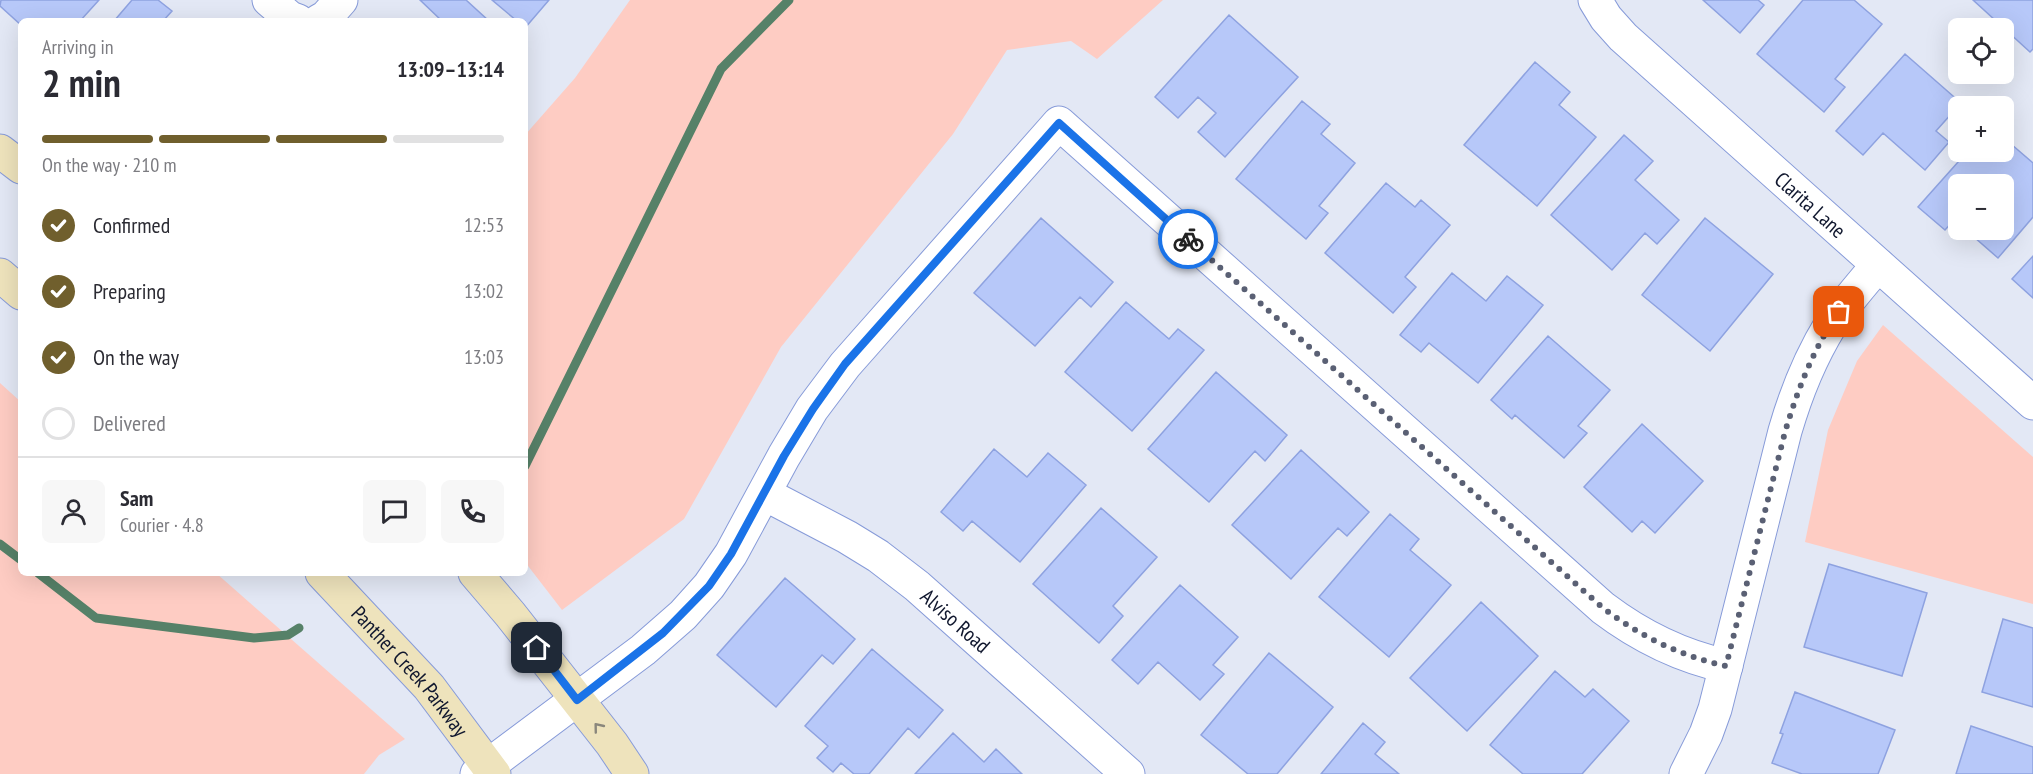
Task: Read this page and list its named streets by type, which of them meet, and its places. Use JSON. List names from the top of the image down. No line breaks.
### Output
{"streets":{"main road":["Panther Creek Parkway"],"street":["Clarita Lane","Alviso Road"]},"page":{"map_buttons":["+","−"],"heading":["2 min","Arriving in","13:09–13:14"],"panel":["Sam","Courier · 4.8"],"bar":"On the way · 210 m","list":[["Confirmed","12:53"],["Preparing","13:02"],["On the way","13:03"],"Delivered"]}}
